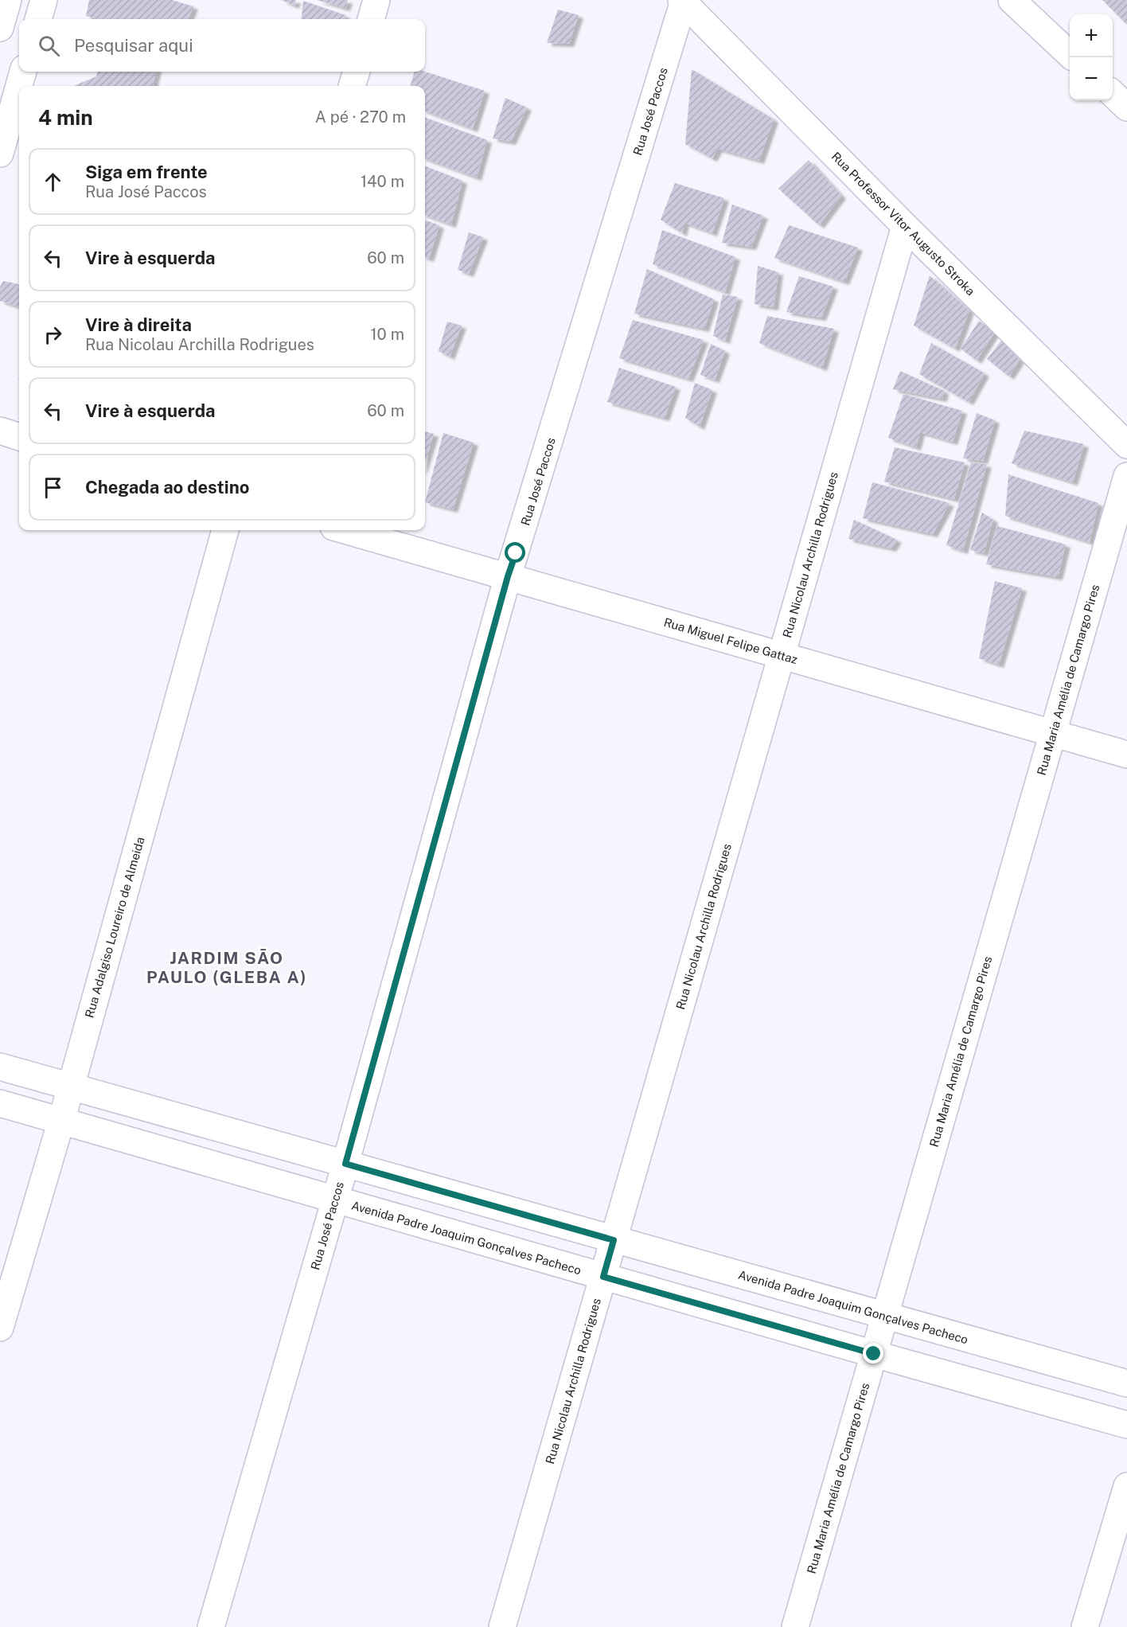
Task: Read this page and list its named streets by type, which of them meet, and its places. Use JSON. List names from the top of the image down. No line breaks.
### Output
{"streets":{"street":["Rua José Paccos","Rua Professor Vitor Augusto Stroka","Rua Nicolau Archilla Rodrigues","Rua Miguel Felipe Gattaz","Rua Maria Amélia de Camargo Pires","Rua Adalgiso Loureiro de Almeida","Avenida Padre Joaquim Gonçalves Pacheco"]},"crossings":[["Rua José Paccos","Rua Professor Vitor Augusto Stroka"],["Rua José Paccos","Rua Miguel Felipe Gattaz"],["Rua José Paccos","Avenida Padre Joaquim Gonçalves Pacheco"],["Rua Professor Vitor Augusto Stroka","Rua Nicolau Archilla Rodrigues"],["Rua Nicolau Archilla Rodrigues","Rua Miguel Felipe Gattaz"],["Rua Nicolau Archilla Rodrigues","Avenida Padre Joaquim Gonçalves Pacheco"],["Rua Miguel Felipe Gattaz","Rua Maria Amélia de Camargo Pires"],["Rua Maria Amélia de Camargo Pires","Avenida Padre Joaquim Gonçalves Pacheco"],["Rua Adalgiso Loureiro de Almeida","Avenida Padre Joaquim Gonçalves Pacheco"]],"districts":["JARDIM SÃO PAULO (GLEBA A)"],"page":{"map_buttons":["+","−"],"search":"Pesquisar aqui","heading":["4 min","A pé · 270 m"],"list":[["Siga em frente","Rua José Paccos","140 m"],["Vire à esquerda","60 m"],["Vire à direita","Rua Nicolau Archilla Rodrigues","10 m"],["Vire à esquerda","60 m"],"Chegada ao destino"]}}
